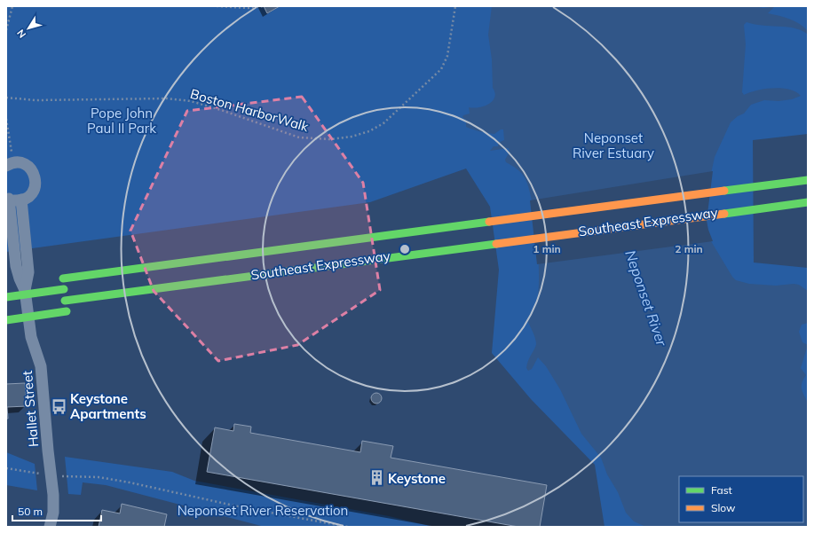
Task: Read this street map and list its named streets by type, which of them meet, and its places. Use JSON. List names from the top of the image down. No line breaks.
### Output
{"streets":{"highway":["Southeast Expressway"],"street":["Hallet Street"],"path":["Boston HarborWalk"]},"water":["Neponset River"],"parks":["Pope John Paul II Park","Neponset River Estuary","Neponset River Reservation"],"places":{"bus stop":["Keystone Apartments"],"building":["Keystone"]},"legend":["Fast","Slow"],"scale_bar":"50 m","north":"bottom left","rings":["1 min","2 min"]}
